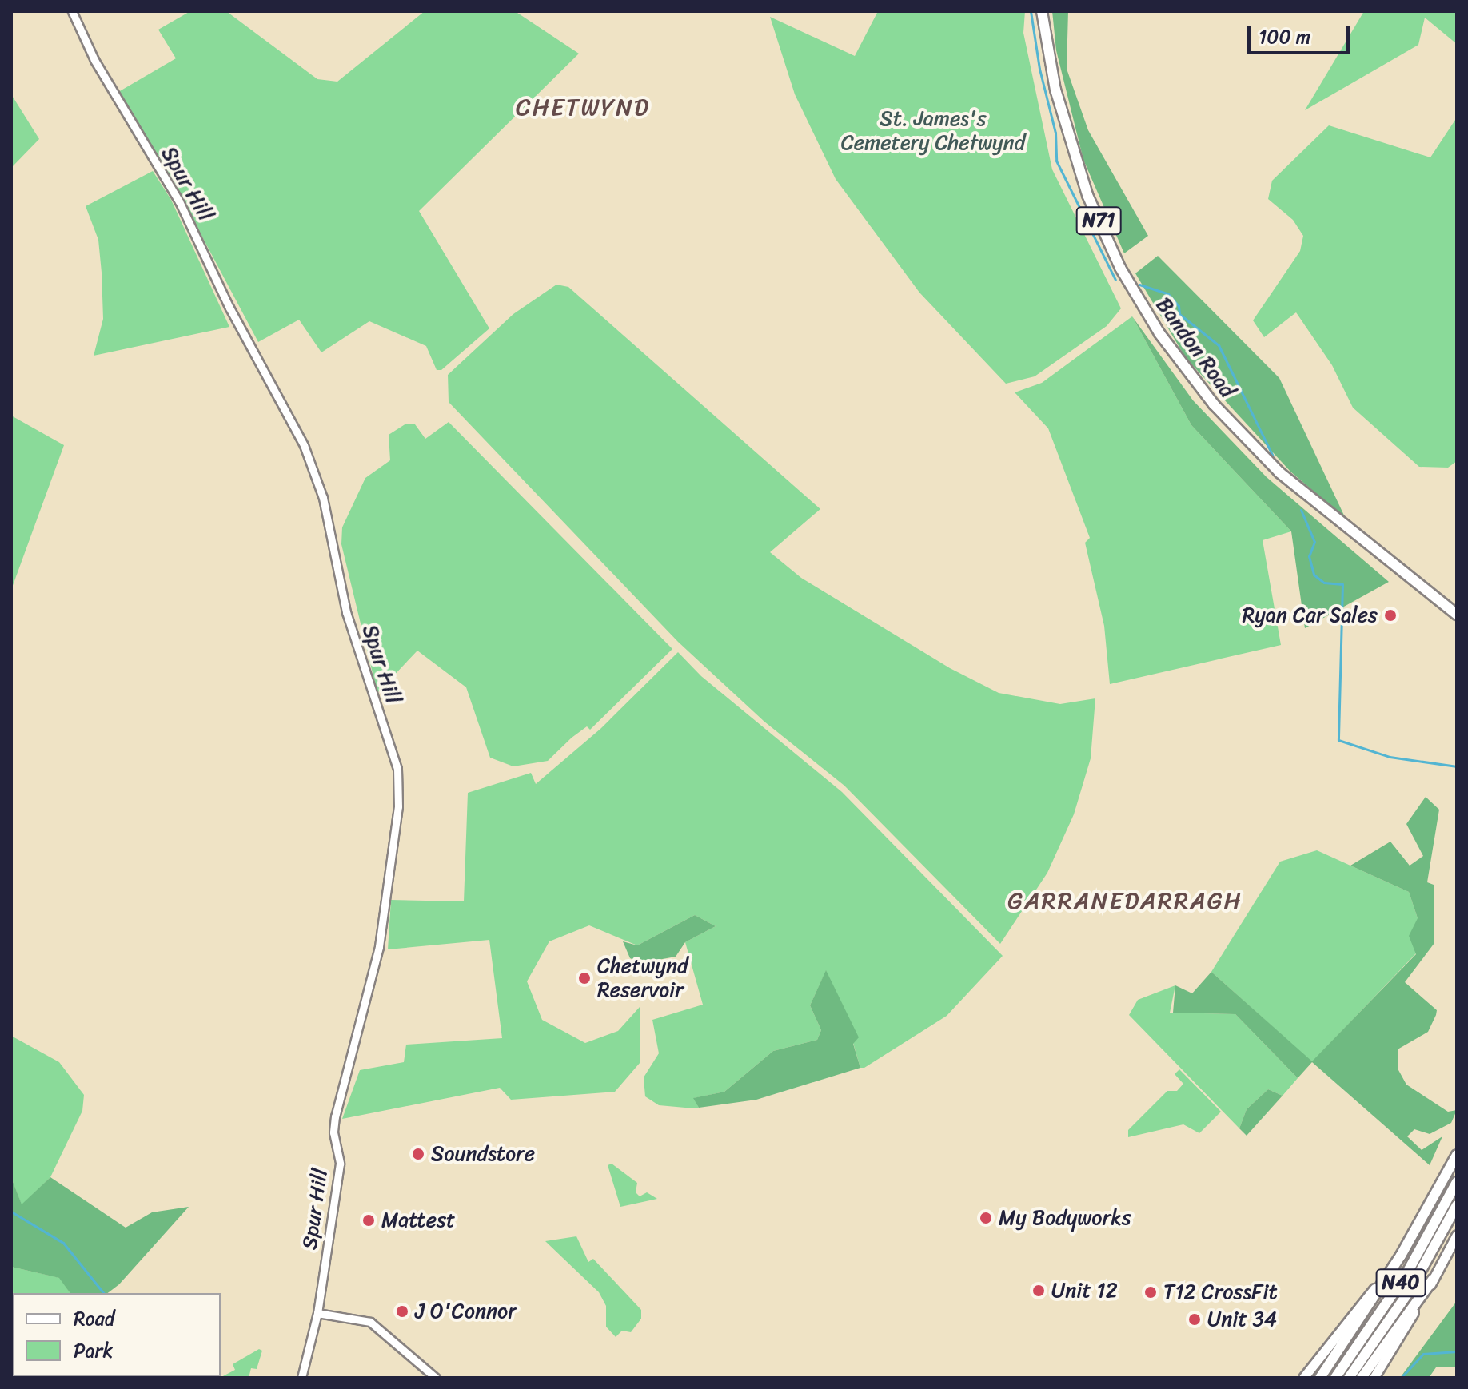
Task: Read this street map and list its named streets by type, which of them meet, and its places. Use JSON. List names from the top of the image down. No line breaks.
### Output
{"streets":{"main road":["N71","Bandon Road","N40"],"street":["Spur Hill"]},"districts":["CHETWYND","GARRANEDARRAGH"],"parks":["St. James's Cemetery Chetwynd"],"places":["Ryan Car Sales","Chetwynd Reservoir","Soundstore","My Bodyworks","Mattest","Unit 12","T12 CrossFit","J O'Connor","Unit 34"],"legend":["Road","Park"],"scale_bar":"100 m"}
